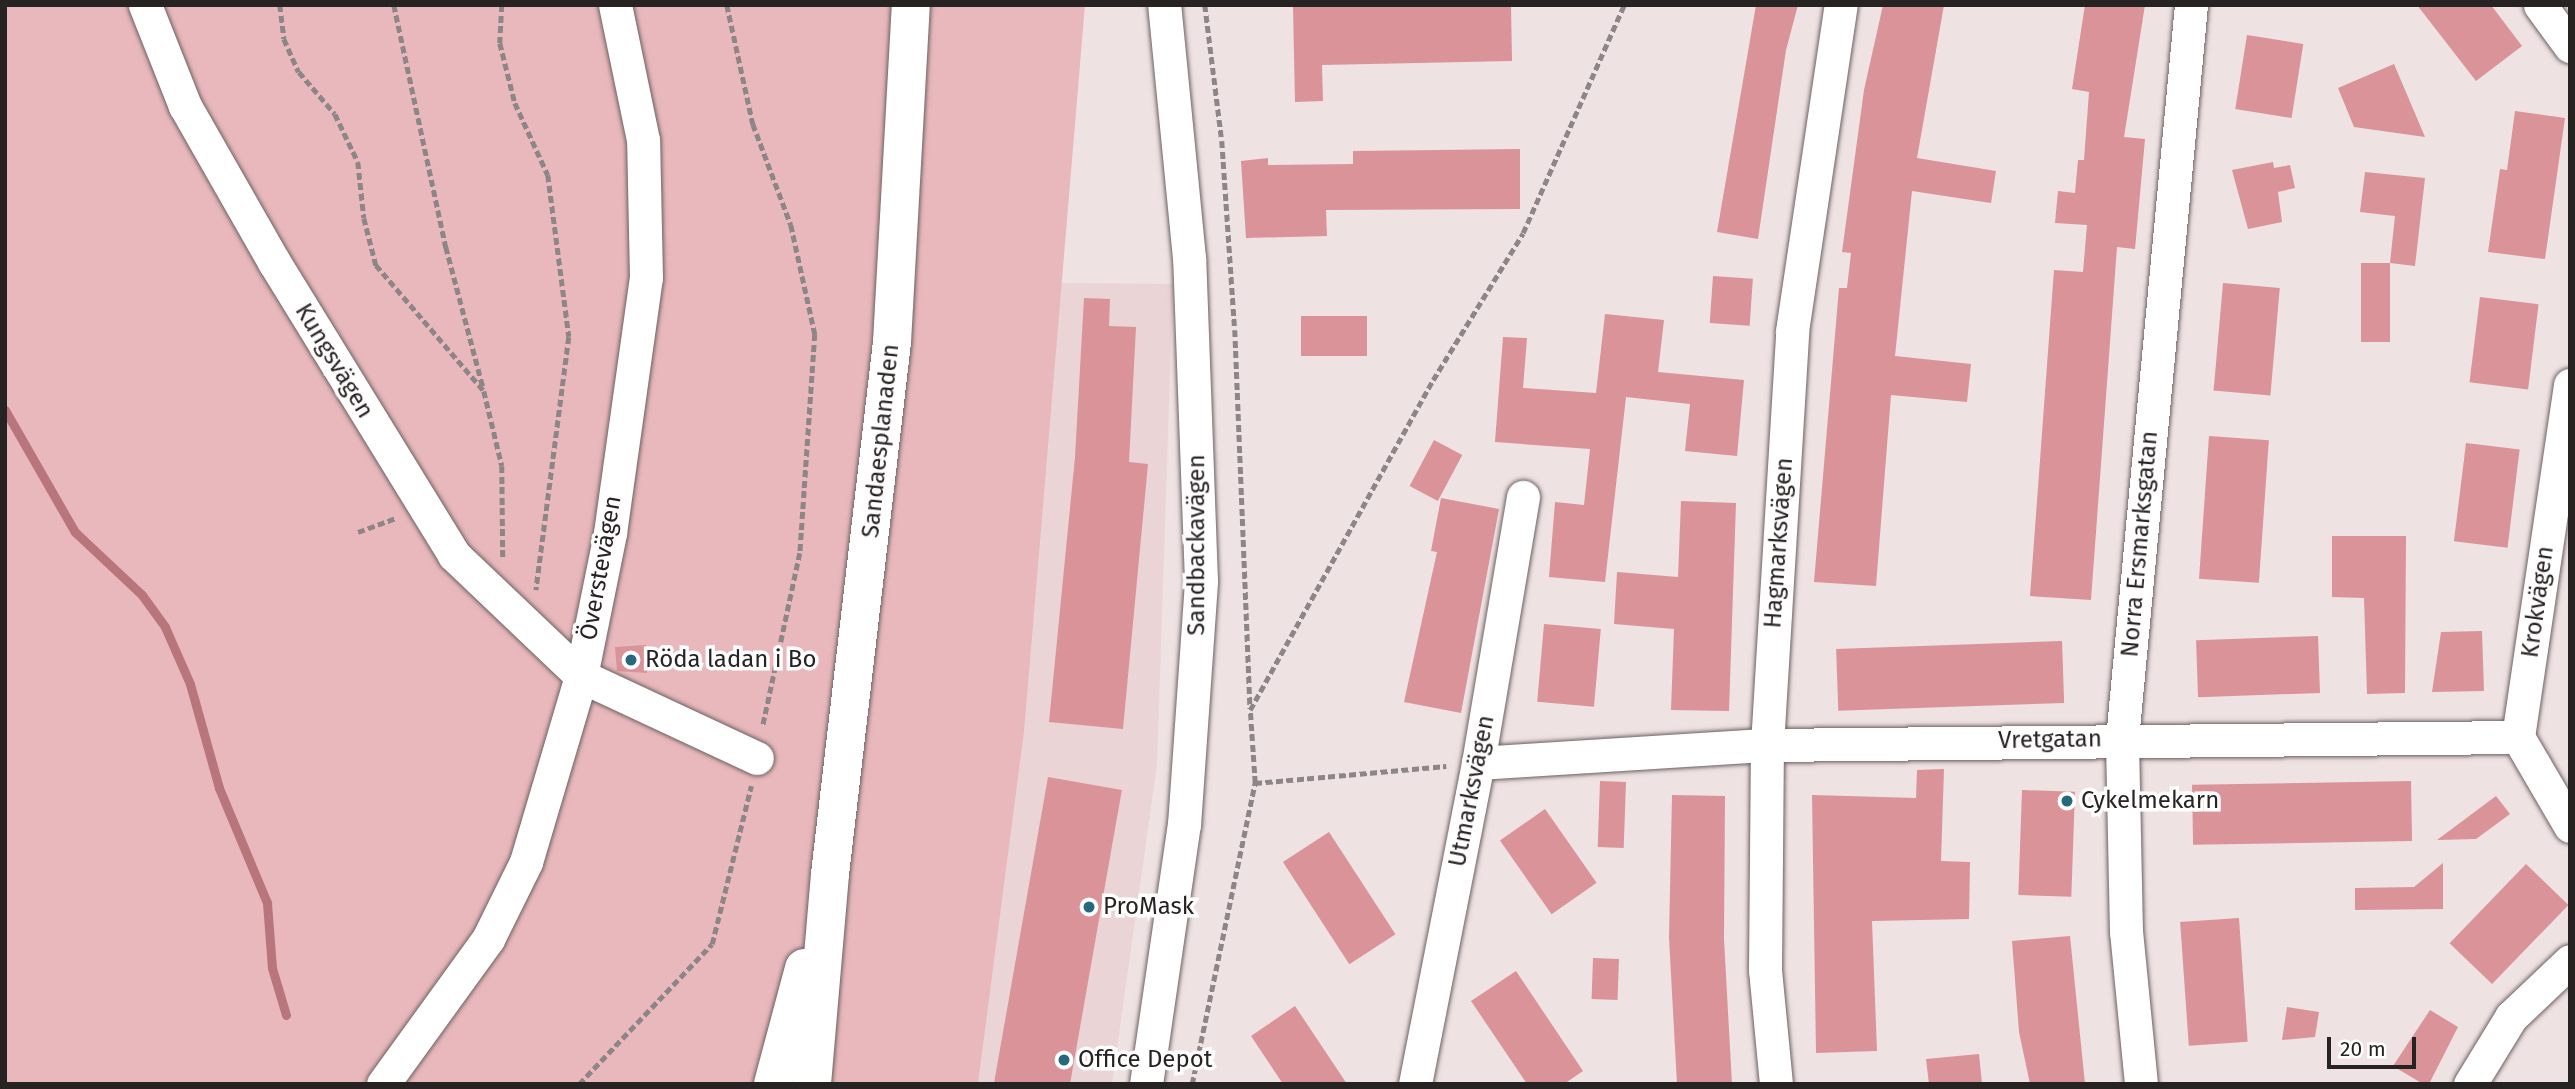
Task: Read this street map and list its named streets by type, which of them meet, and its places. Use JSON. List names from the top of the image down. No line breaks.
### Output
{"streets":{"main road":["Sandaesplanaden"],"street":["Kungsvägen","Hagmarksvägen","Norra Ersmarksgatan","Sandbackavägen","Överstevägen","Krokvägen","Vretgatan","Utmarksvägen"]},"crossings":[["Kungsvägen","Överstevägen"],["Hagmarksvägen","Vretgatan"],["Norra Ersmarksgatan","Vretgatan"],["Krokvägen","Vretgatan"],["Vretgatan","Utmarksvägen"]],"places":["Röda ladan i Bo","Cykelmekarn","ProMask","Office Depot"],"scale_bar":"20 m"}
